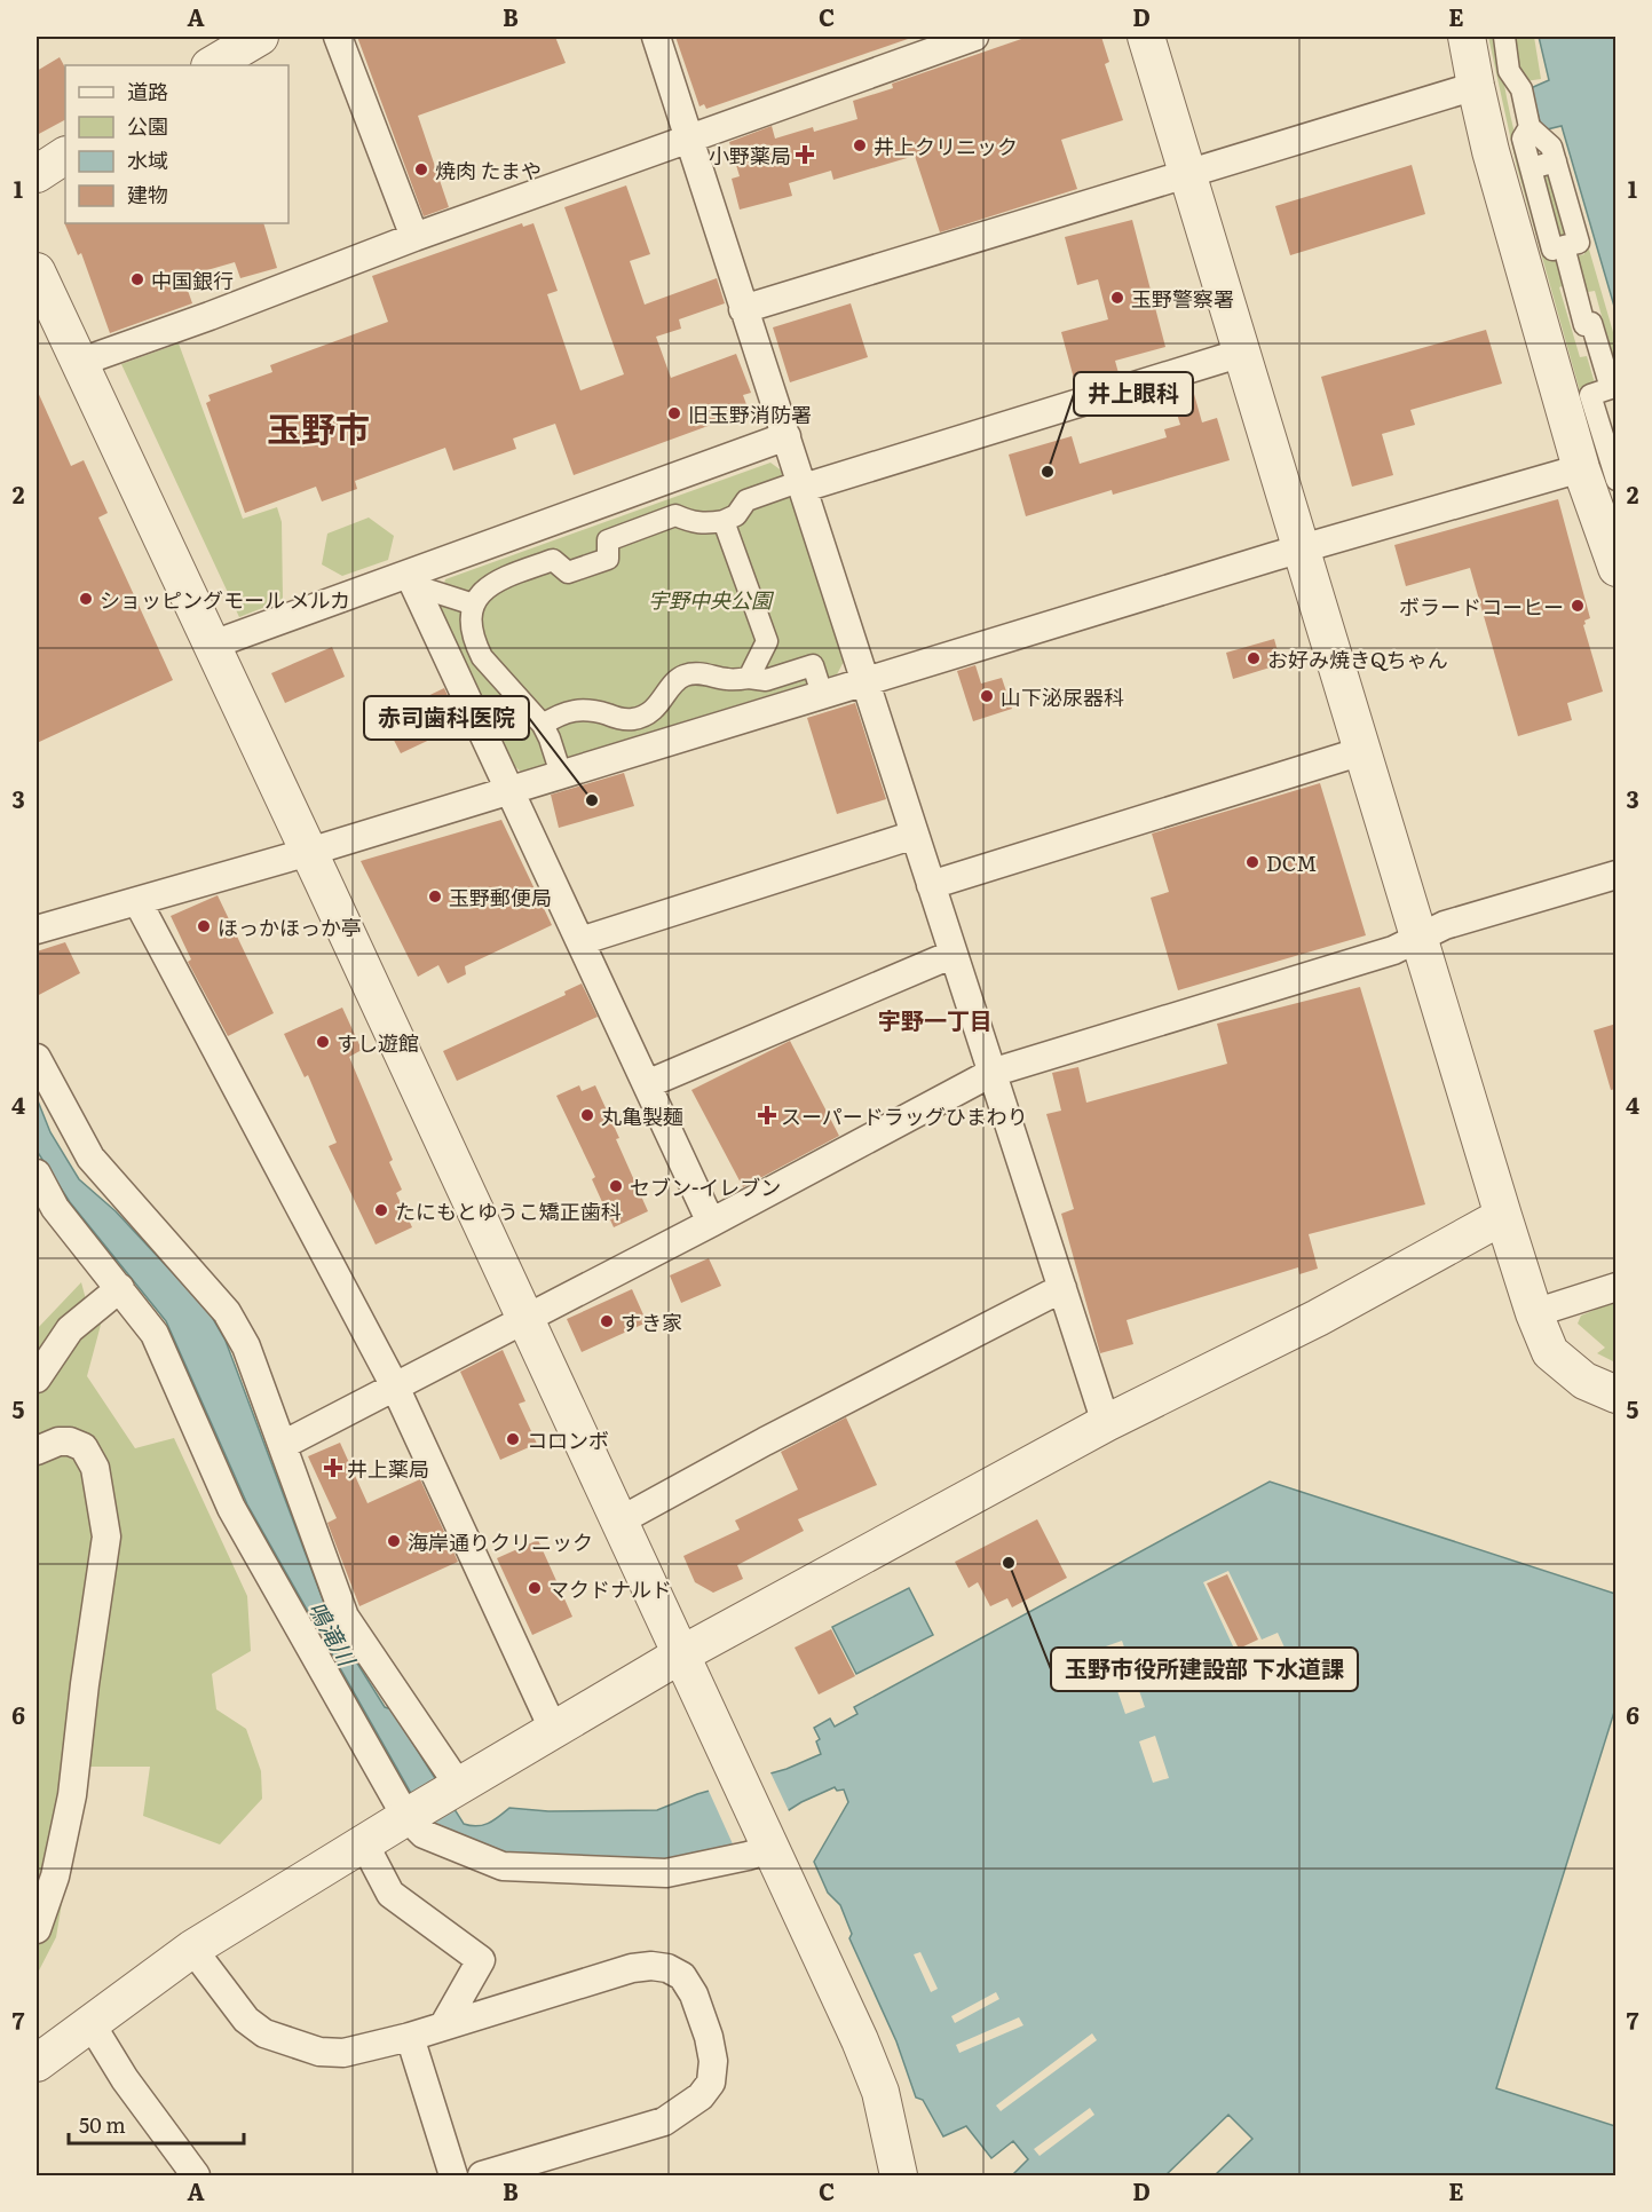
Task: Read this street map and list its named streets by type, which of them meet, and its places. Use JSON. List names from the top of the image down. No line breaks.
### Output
{"districts":["玉野市","宇野一丁目"],"water":["鳴滝川"],"parks":["宇野中央公園"],"places":{"other":["井上クリニック","焼肉 たまや","中国銀行","玉野警察署","旧玉野消防署","井上眼科","ショッピングモール メルカ","ボラードコーヒー","お好み焼きQちゃん","山下泌尿器科","赤司歯科医院","DCM","玉野郵便局","ほっかほっか亭","すし遊館","丸亀製麺","セブン-イレブン","たにもとゆうこ矯正歯科","すき家","コロンボ","海岸通りクリニック","玉野市役所建設部 下水道課","マクドナルド"],"health":["小野薬局","スーパードラッグひまわり","井上薬局"]},"legend":["道路","公園","水域","建物"],"scale_bar":"50 m","grid":{"columns":["A","B","C","D","E"],"rows":["1","2","3","4","5","6","7"]}}
